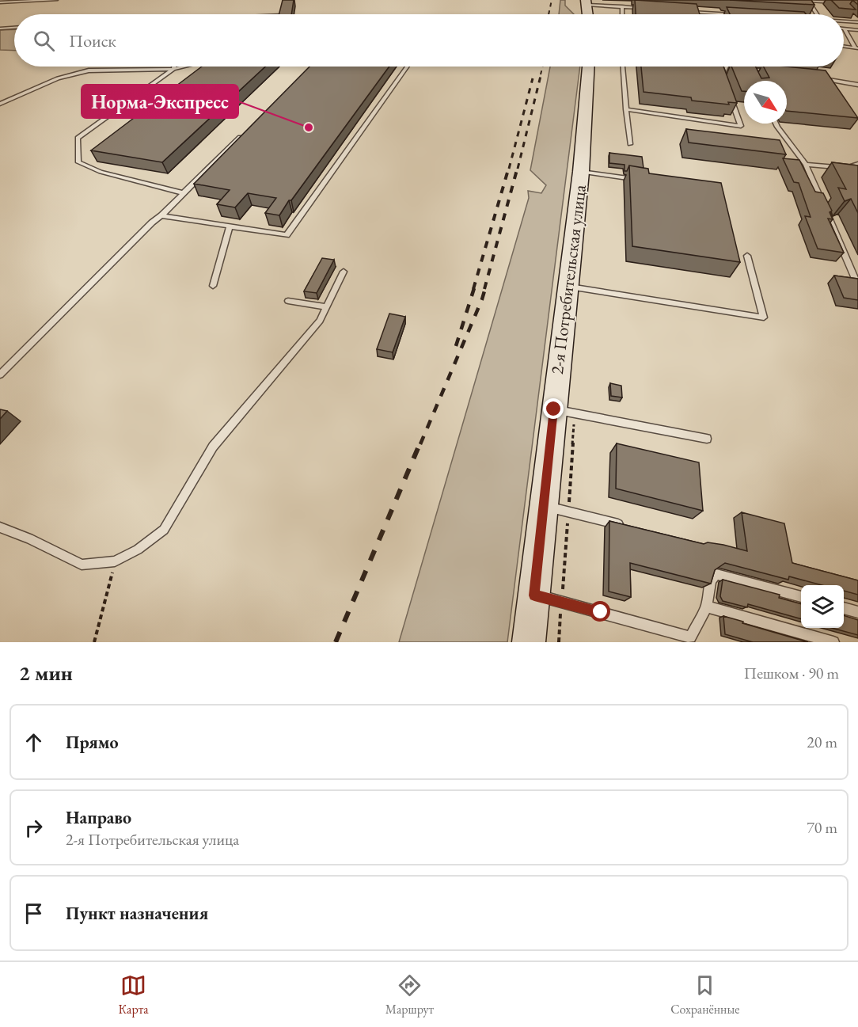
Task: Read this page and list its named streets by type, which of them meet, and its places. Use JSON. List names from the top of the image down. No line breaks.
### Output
{"streets":{"street":["2-я Потребительская улица"]},"places":["Норма-Экспресс"],"north":"bottom right","page":{"search":"Поиск","heading":["2 мин","Пешком · 90 m"],"list":[["Прямо","20 m"],["Направо","2-я Потребительская улица","70 m"],"Пункт назначения"],"nav":["Карта","Маршрут","Сохранённые"]}}
